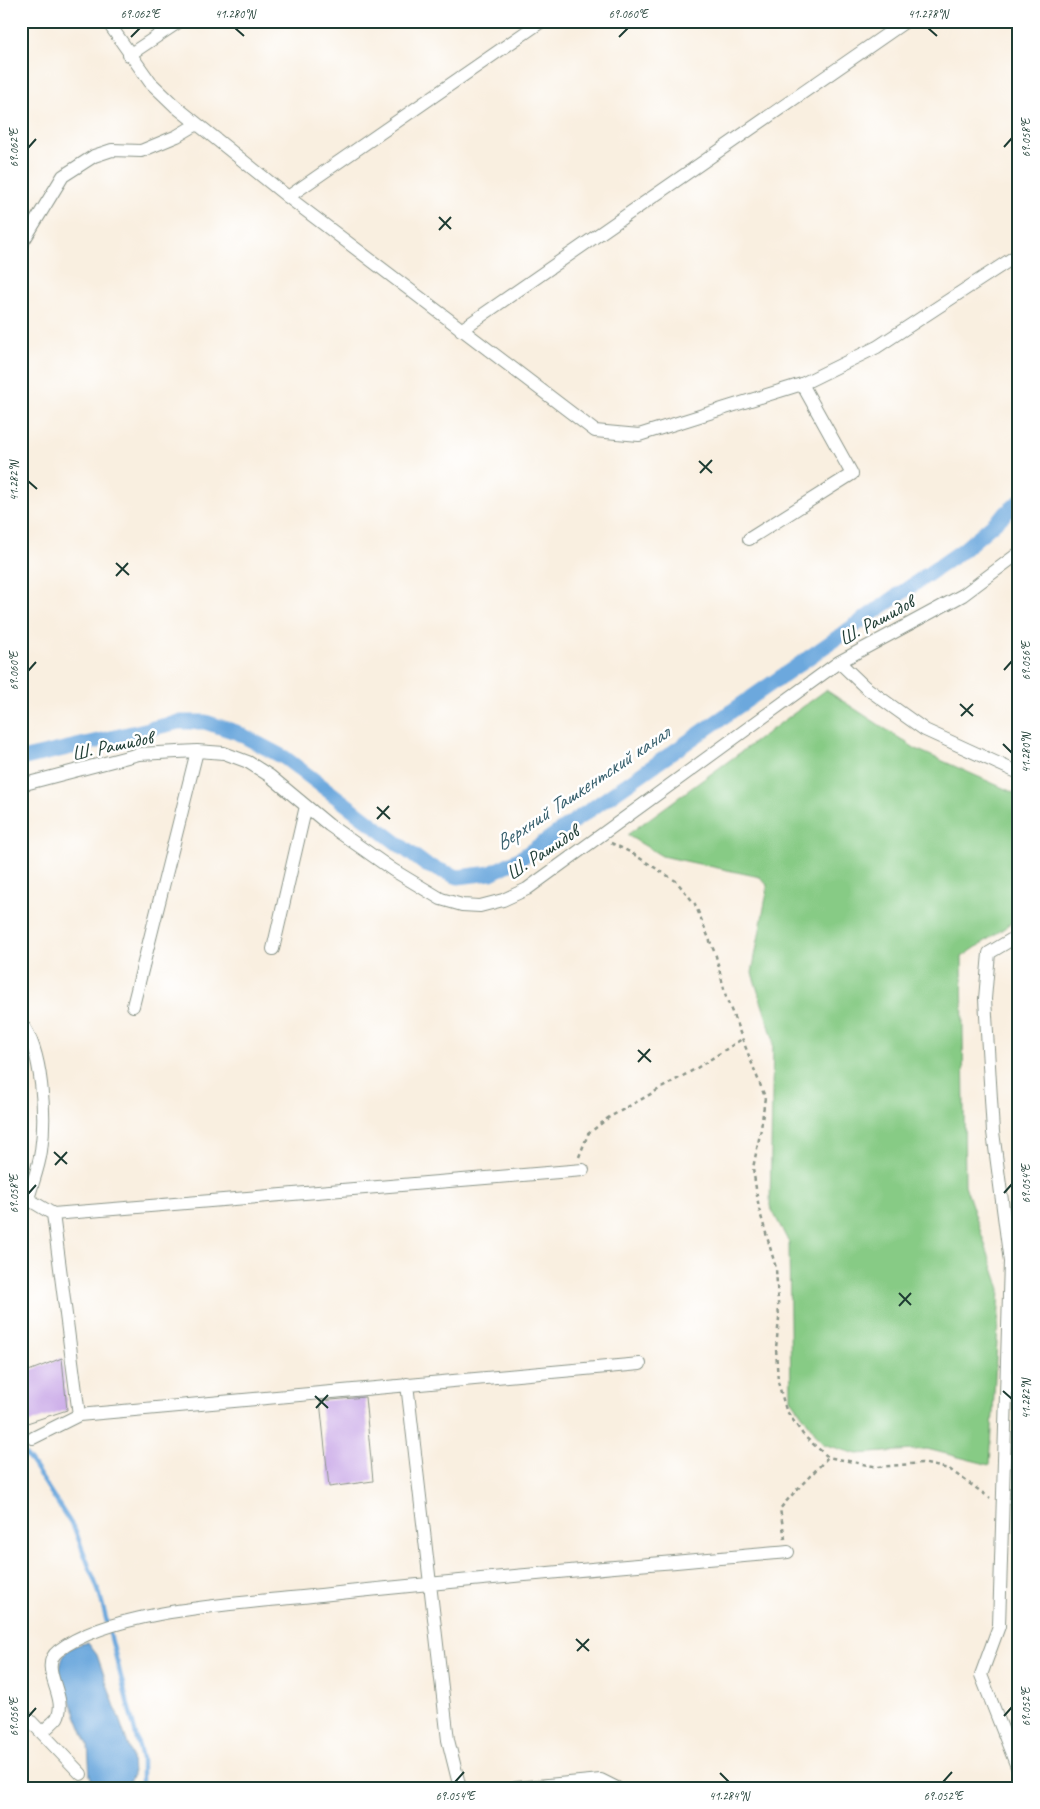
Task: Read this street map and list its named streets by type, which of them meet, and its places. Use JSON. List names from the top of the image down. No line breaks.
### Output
{"streets":{"street":["Ш. Рашидов"]},"water":["Верхний Ташкентский канал"],"coordinates":["69.062°E","41.280°N","69.060°E","41.278°N","69.058°E","41.282°N","69.056°E","69.054°E","69.052°E","41.284°N"]}
